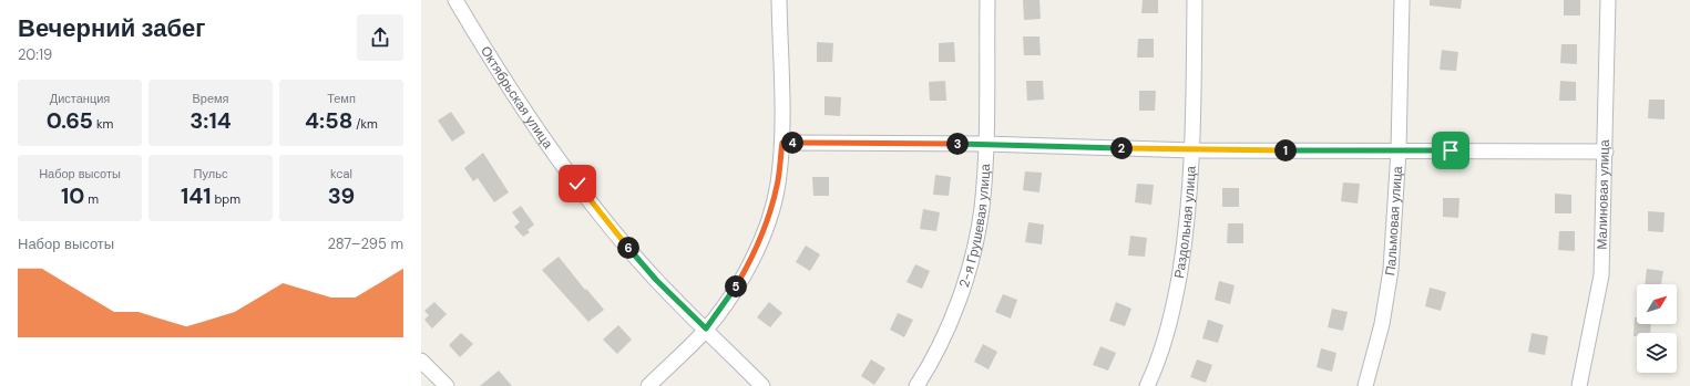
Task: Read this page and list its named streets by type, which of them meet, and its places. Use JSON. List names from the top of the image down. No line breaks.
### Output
{"streets":{"street":["Октябрьская улица","Малиновая улица","Пальмовая улица","Раздольная улица","2-я Грушевая улица"]},"north":"top right","page":{"heading":["Вечерний забег","20:19"],"stats":[["Дистанция","0.65 km"],["Время","3:14"],["Темп","4:58 /km"],["Набор высоты","10 m"],["Пульс","141 bpm"],["kcal","39"]],"pins":["4","3","2","1","6","5"],"chart":["Набор высоты","287–295 m"]}}
